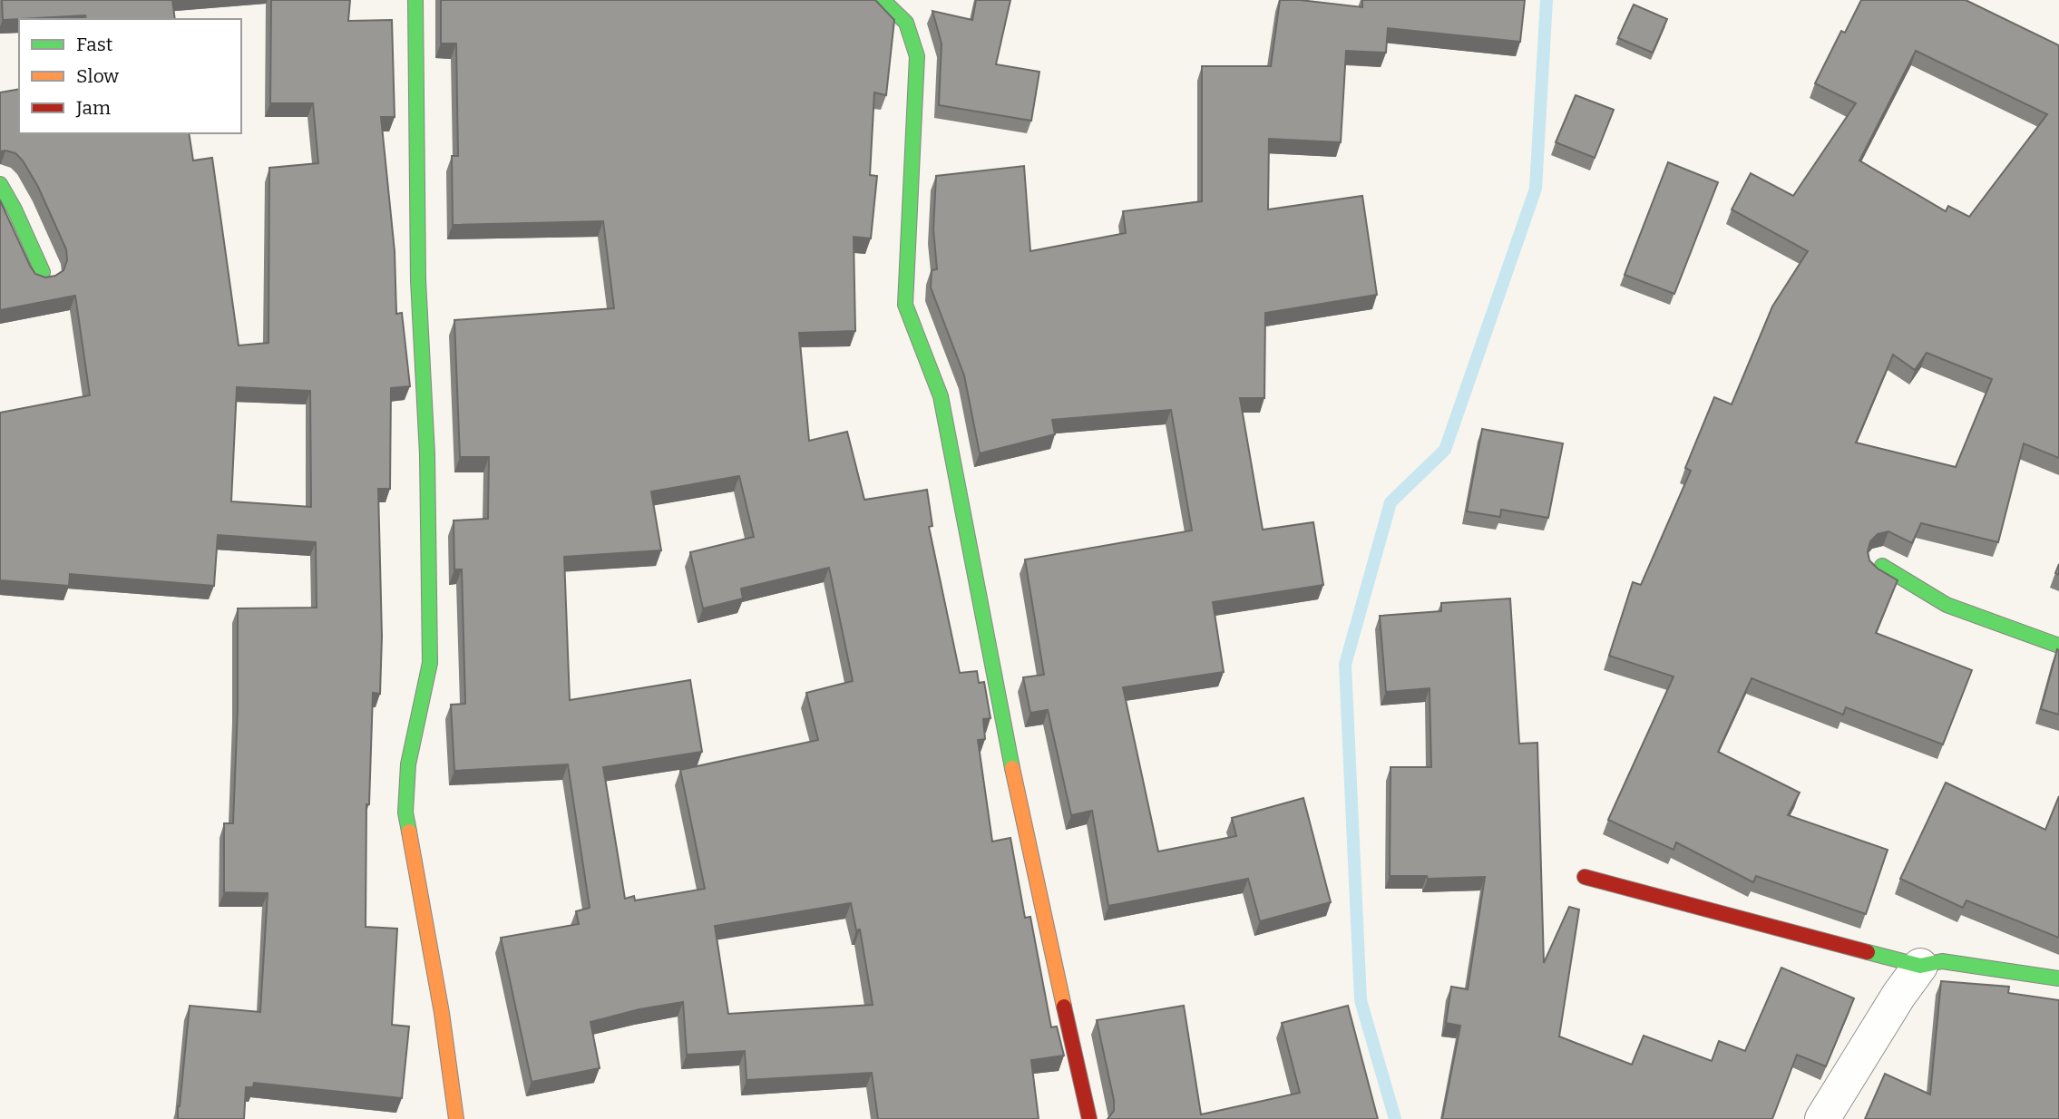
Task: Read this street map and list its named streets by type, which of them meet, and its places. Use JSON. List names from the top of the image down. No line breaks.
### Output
{"legend":["Fast","Slow","Jam"]}
